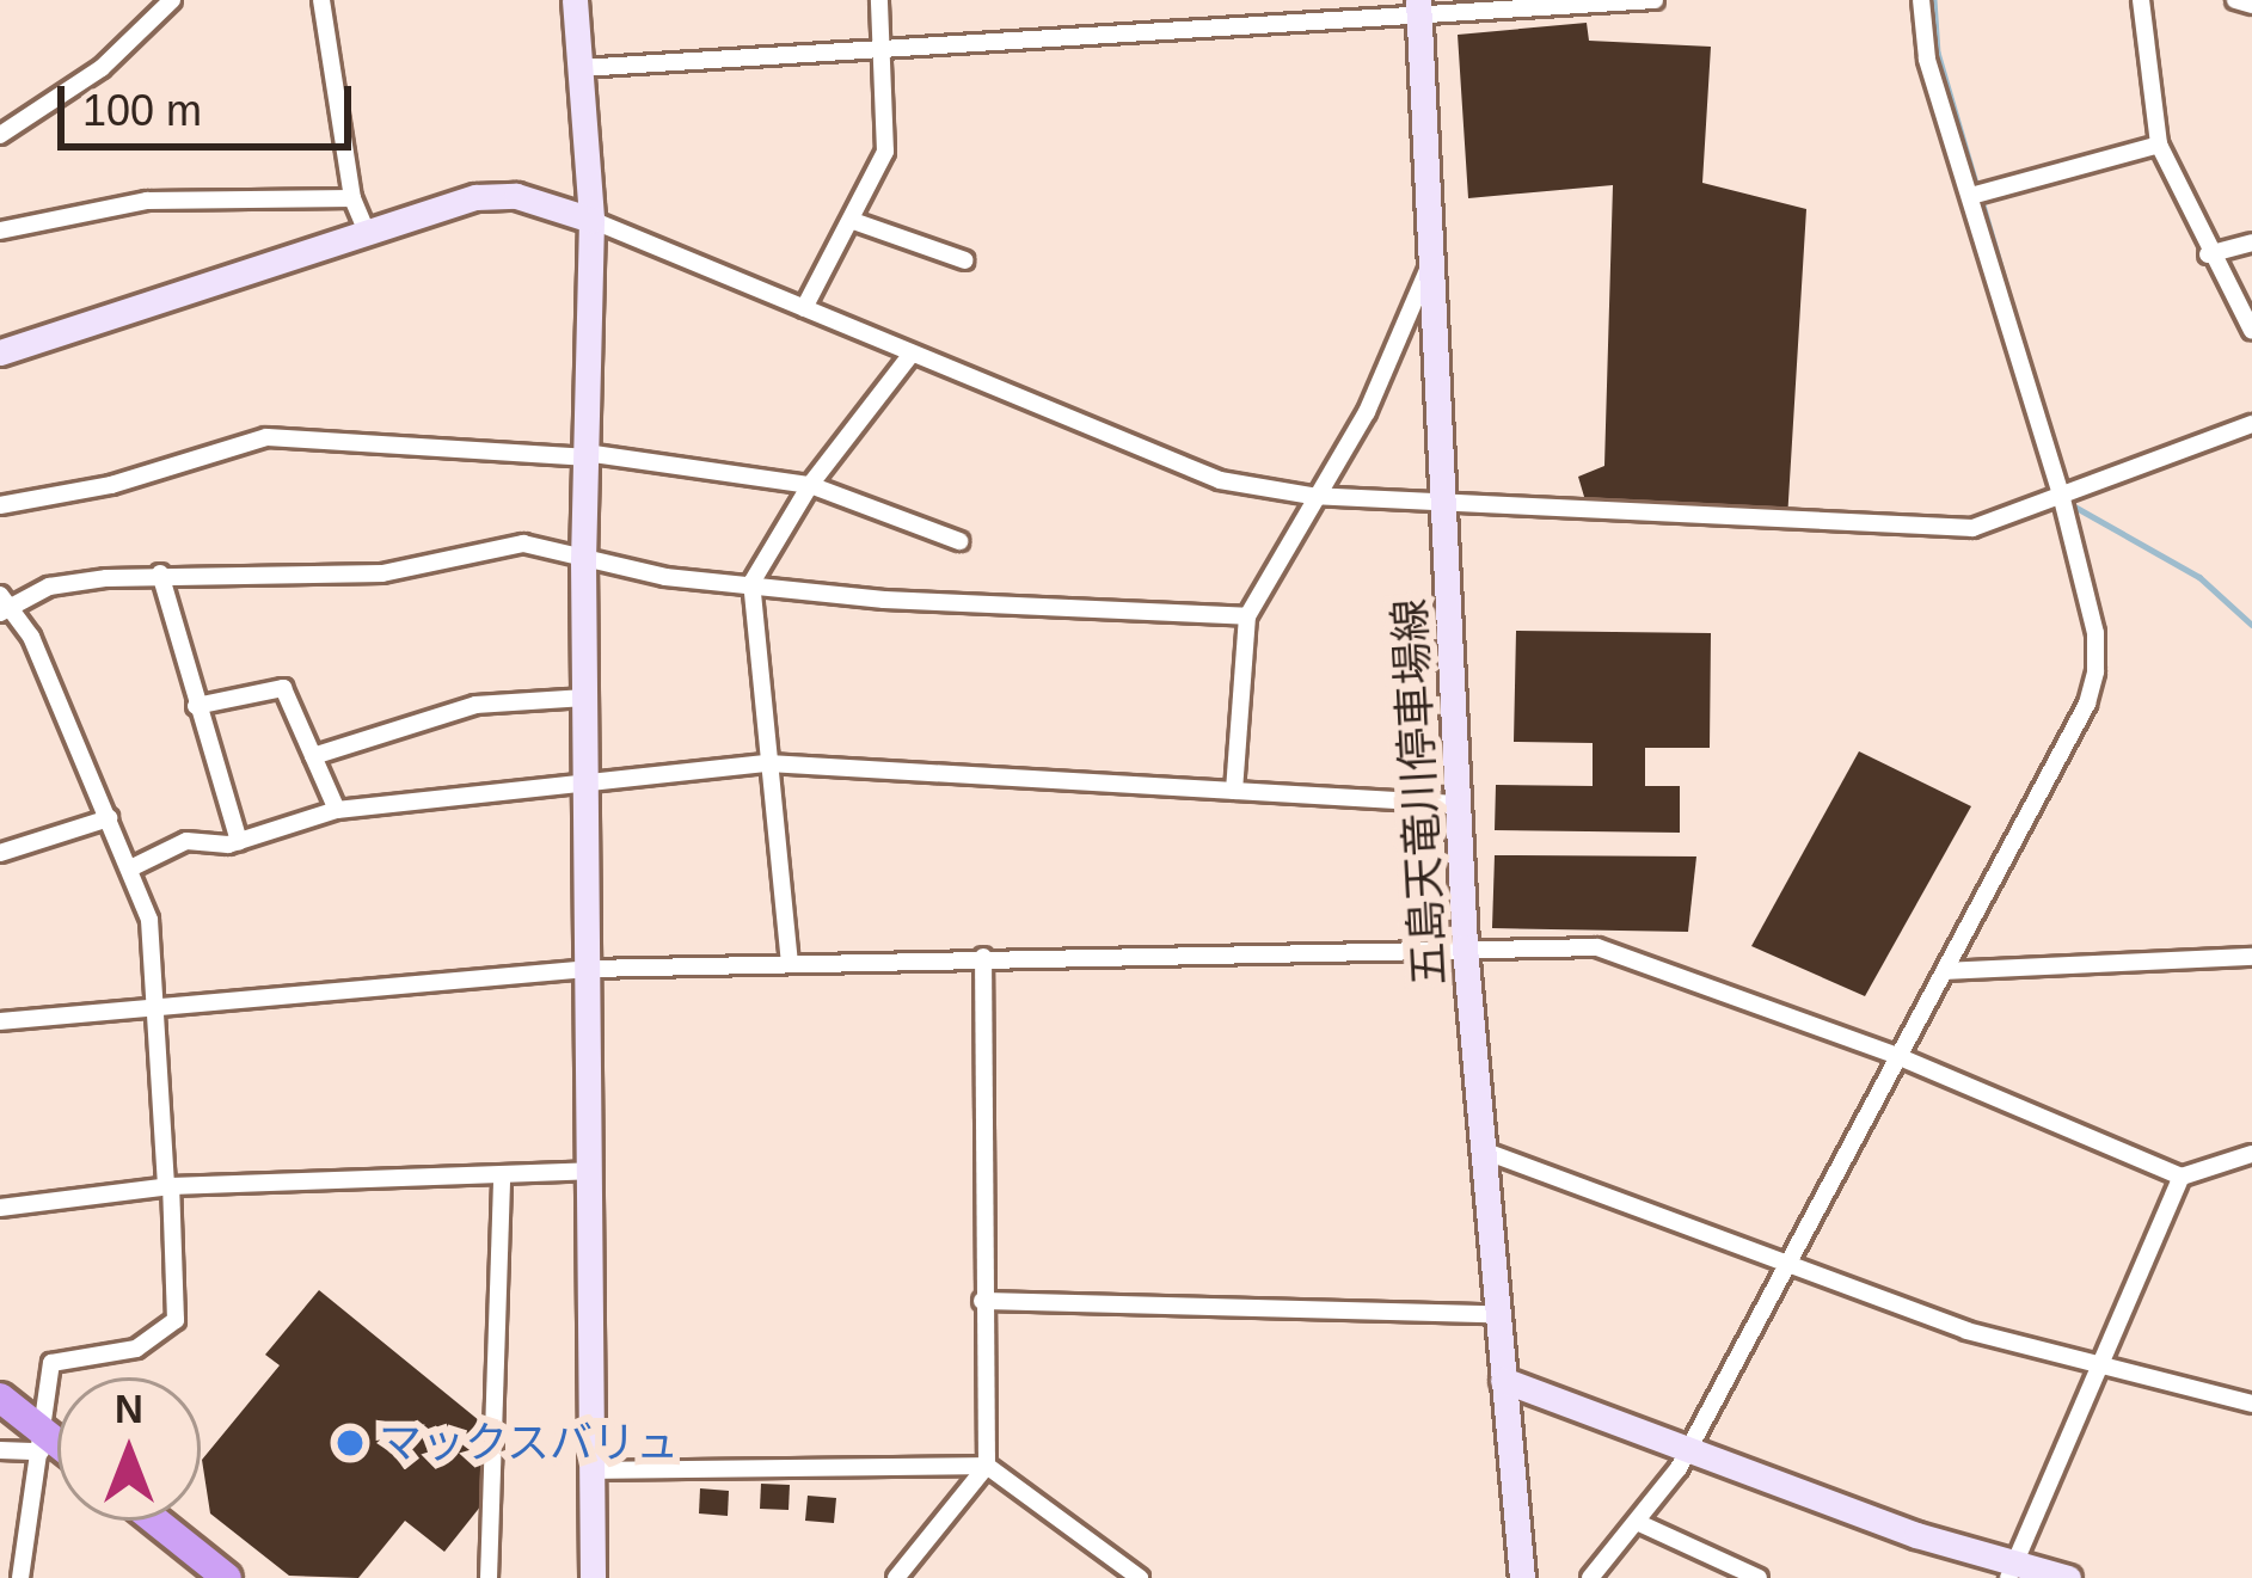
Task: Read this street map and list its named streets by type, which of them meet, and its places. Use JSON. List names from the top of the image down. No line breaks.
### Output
{"streets":{"street":["五島天竜川停車場線"]},"places":["マックスバリュ"],"scale_bar":"100 m","north":"top"}
